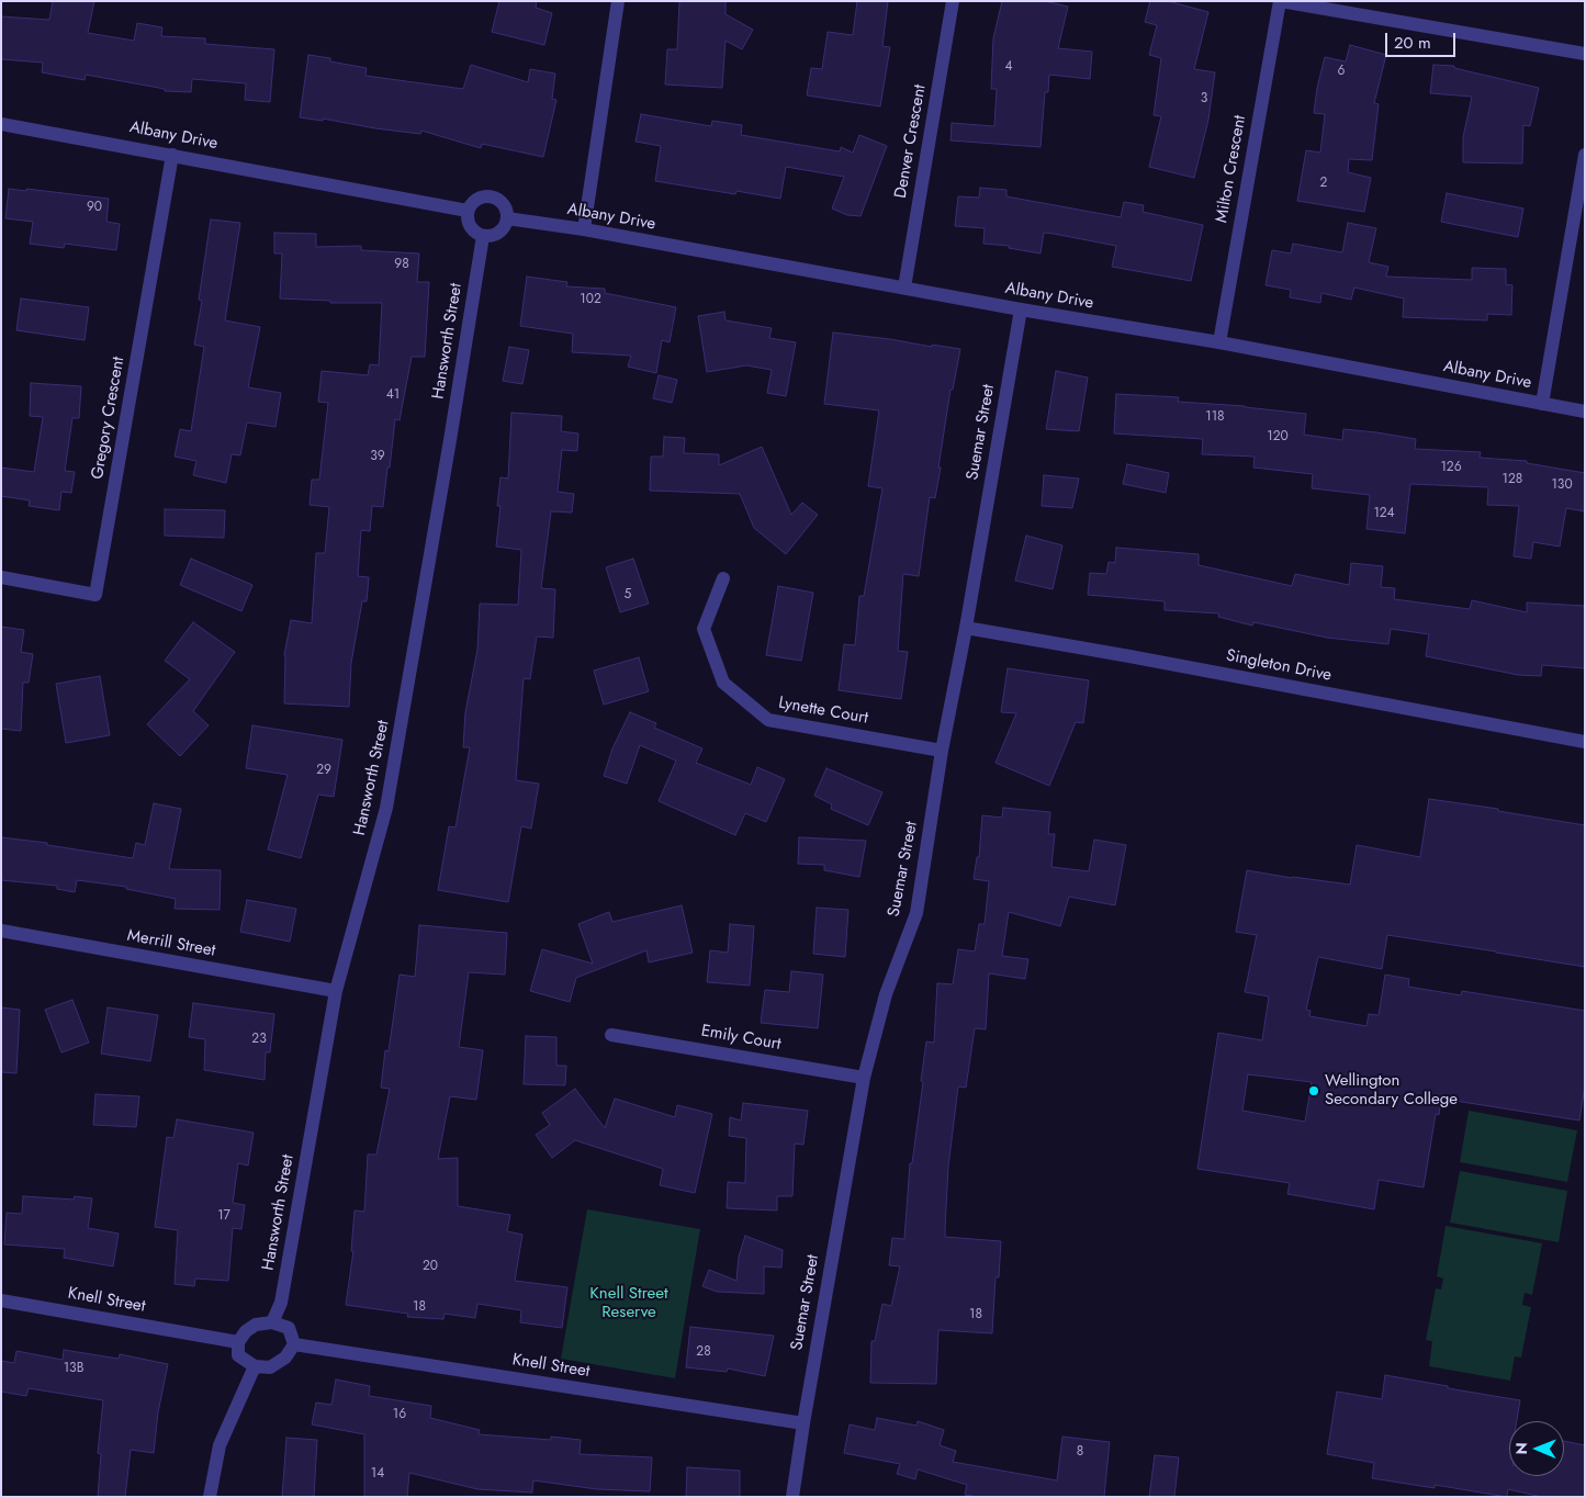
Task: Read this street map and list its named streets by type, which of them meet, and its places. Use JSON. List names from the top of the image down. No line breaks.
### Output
{"streets":{"street":["Albany Drive","Denver Crescent","Milton Crescent","Hansworth Street","Gregory Crescent","Suemar Street","Singleton Drive","Lynette Court","Merrill Street","Emily Court","Knell Street"]},"crossings":[["Albany Drive","Denver Crescent"],["Albany Drive","Milton Crescent"],["Albany Drive","Hansworth Street"],["Albany Drive","Gregory Crescent"],["Albany Drive","Suemar Street"],["Hansworth Street","Merrill Street"],["Hansworth Street","Knell Street"],["Suemar Street","Singleton Drive"],["Suemar Street","Lynette Court"],["Suemar Street","Emily Court"],["Suemar Street","Knell Street"]],"parks":["Knell Street Reserve"],"places":["Wellington Secondary College"],"house_numbers":["4","6","3","2","90","98","102","41","118","120","39","126","128","130","124","5","29","23","17","20","18","18","28","13B","16","8","14"],"scale_bar":"20 m","north":"left"}
